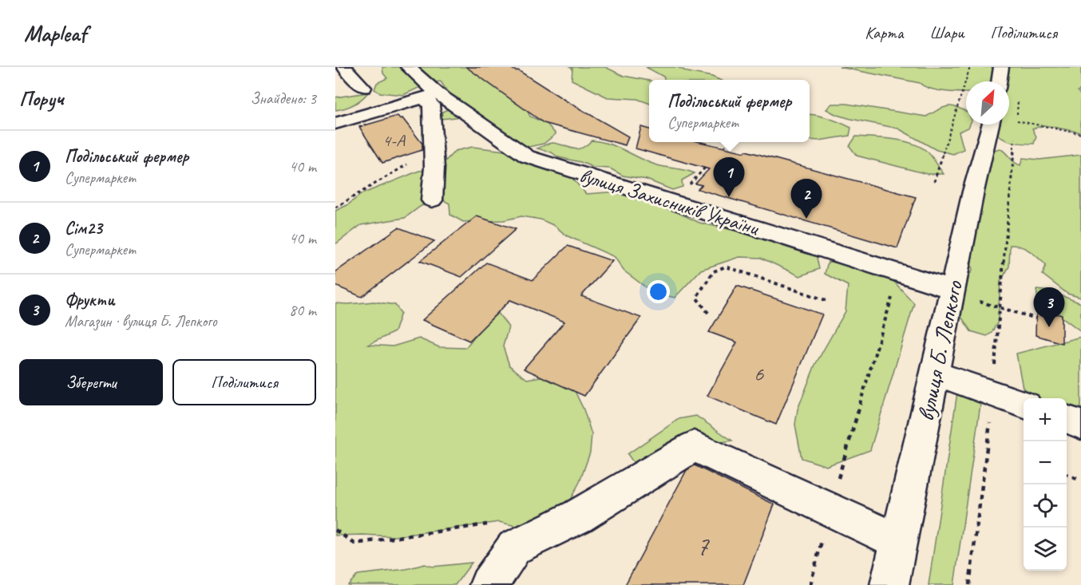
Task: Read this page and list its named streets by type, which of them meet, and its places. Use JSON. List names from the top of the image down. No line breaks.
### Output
{"streets":{"street":["вулиця Захисників України","вулиця Б. Лепкого"]},"crossings":[["вулиця Захисників України","вулиця Б. Лепкого"]],"house_numbers":["4-А","6","7"],"north":"top right","page":{"header":"Mapleaf","nav":["Карта","Шари","Поділитися"],"heading":["Поруч","Знайдено: 3"],"popup":["Подільський фермер","Супермаркет"],"list":[{"mark":"1","name":"Подільський фермер","note":"Супермаркет","value":"40 m"},{"mark":"2","name":"Сім23","note":"Супермаркет","value":"40 m"},{"mark":"3","name":"Фрукти","note":"Магазин · вулиця Б. Лепкого","value":"80 m"}],"pins":["1","2","3"],"buttons":["Зберегти","Поділитися"],"map_buttons":["+","−"]}}
